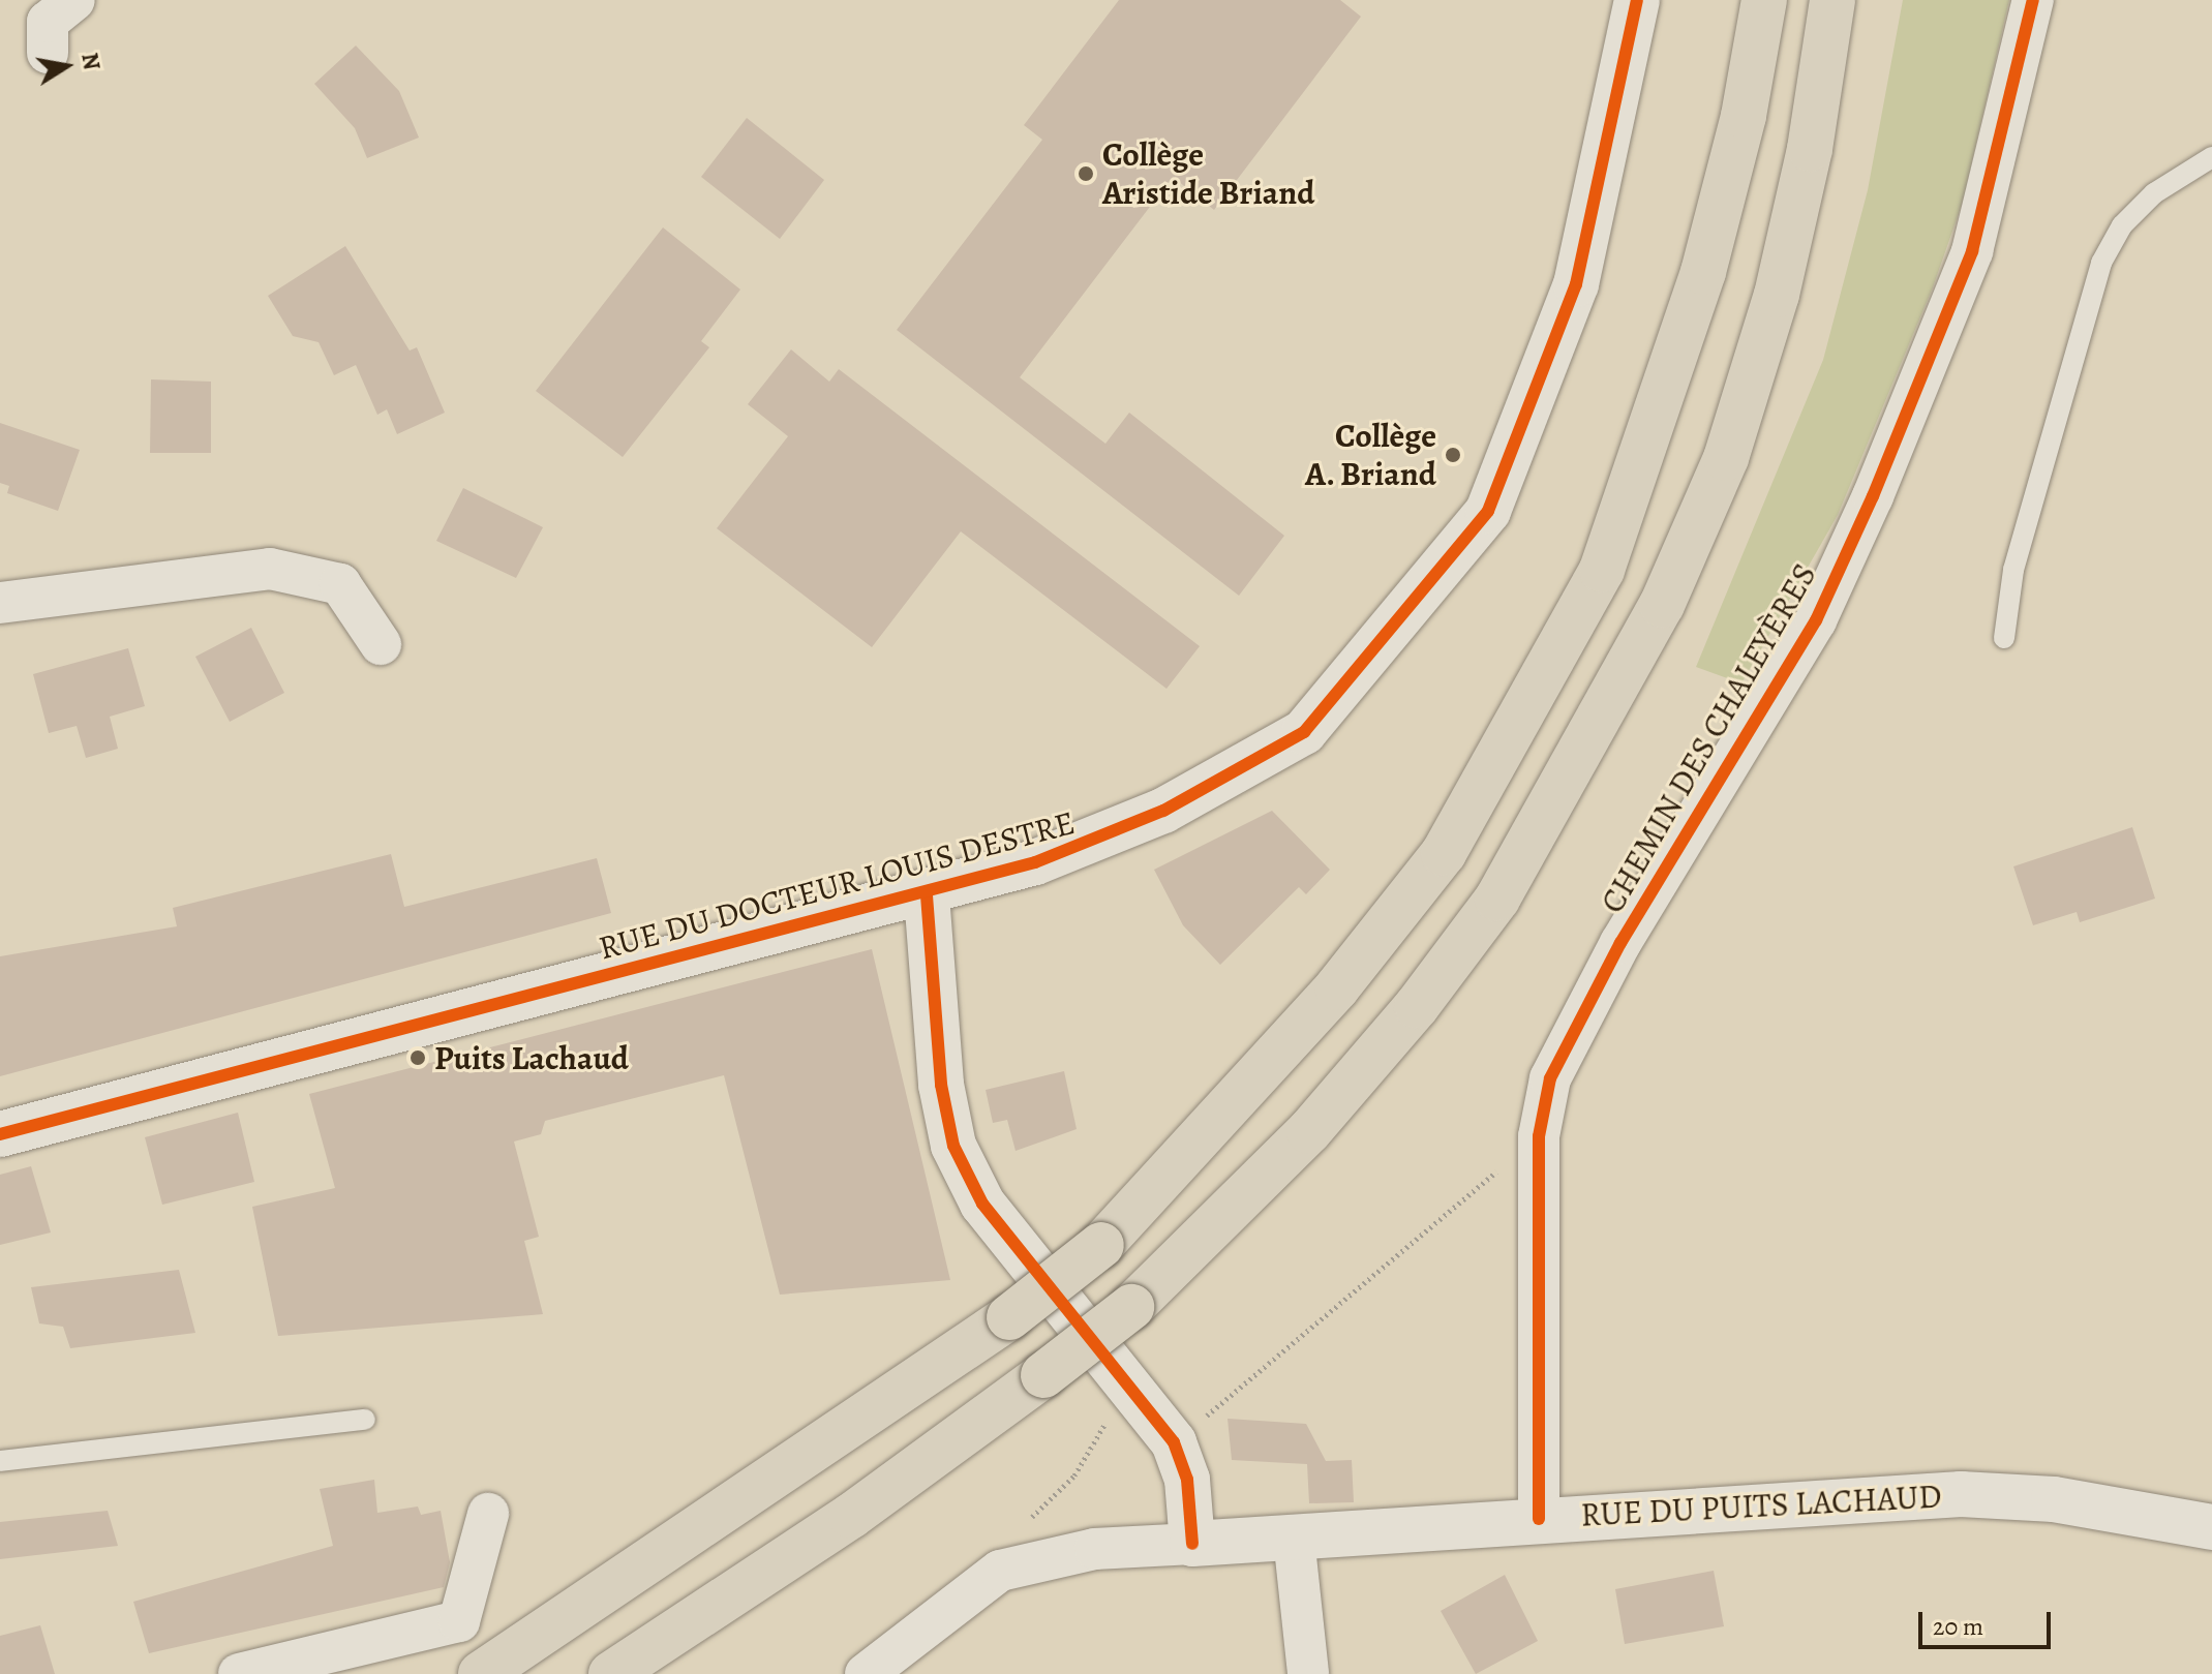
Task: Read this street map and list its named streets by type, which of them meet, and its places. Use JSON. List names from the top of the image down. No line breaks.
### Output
{"streets":{"street":["CHEMIN DES CHALEYÈRES","RUE DU DOCTEUR LOUIS DESTRE","RUE DU PUITS LACHAUD"]},"crossings":[["CHEMIN DES CHALEYÈRES","RUE DU PUITS LACHAUD"]],"places":["Collège Aristide Briand","Collège A. Briand","Puits Lachaud"],"scale_bar":"20 m","north":"right"}
